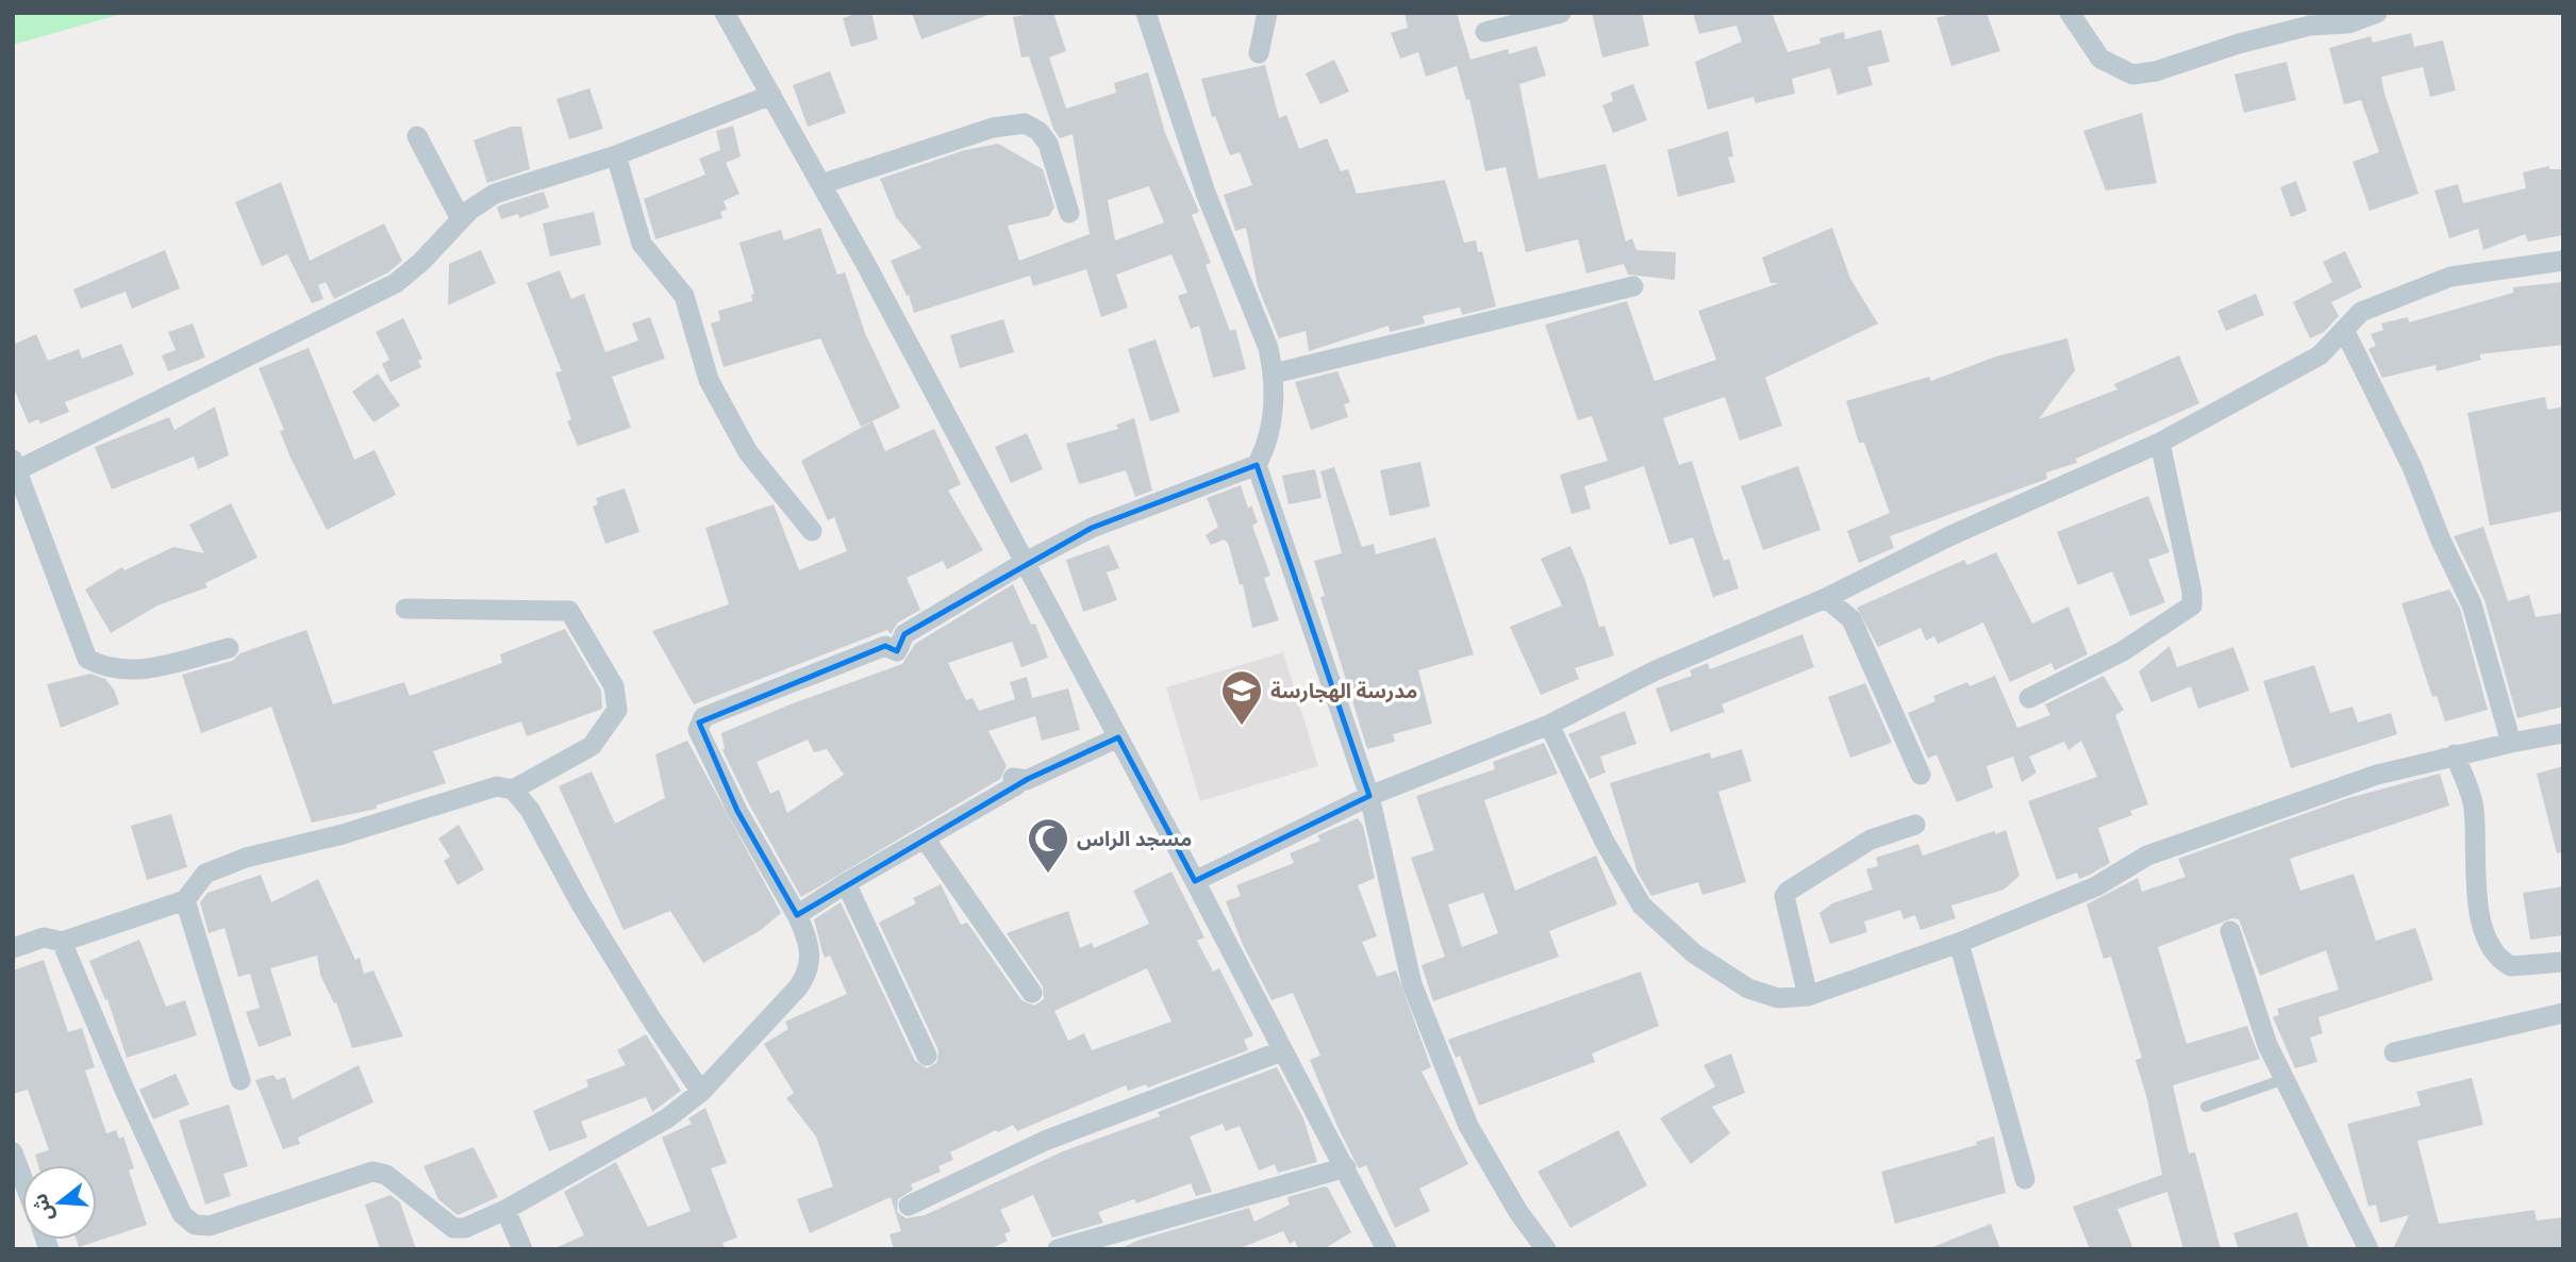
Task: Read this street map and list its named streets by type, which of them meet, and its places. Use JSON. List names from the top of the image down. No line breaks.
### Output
{"places":{"school or university":["مدرسة الهجارسة"],"mosque":["مسجد الراس"]},"north":"left"}
